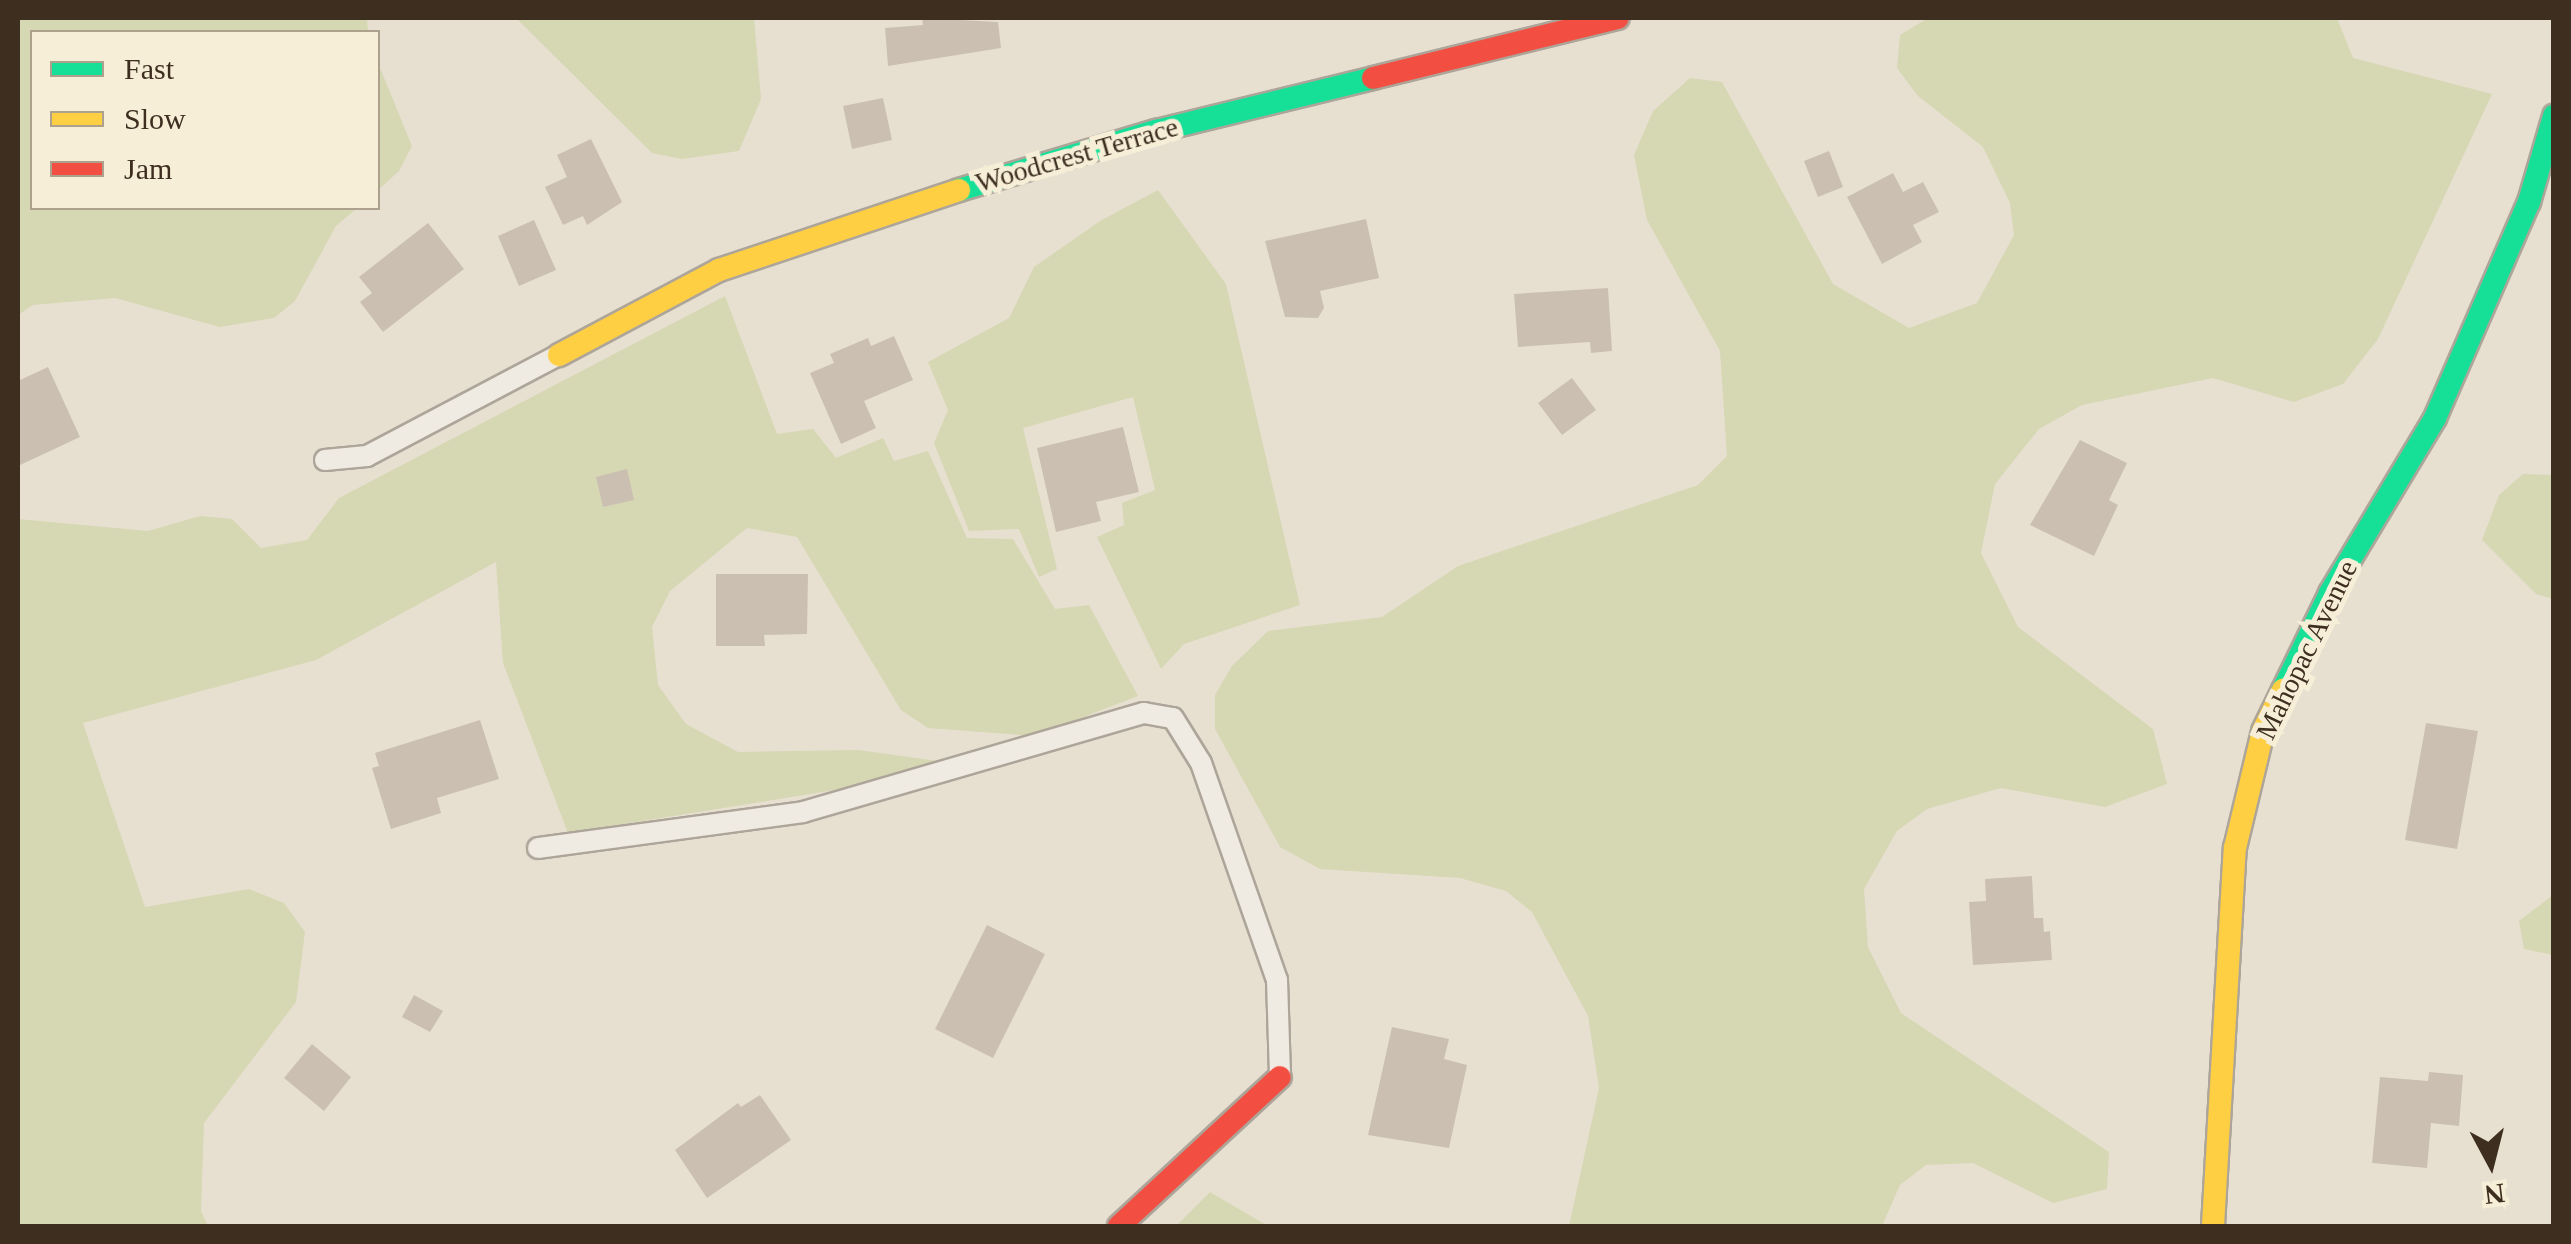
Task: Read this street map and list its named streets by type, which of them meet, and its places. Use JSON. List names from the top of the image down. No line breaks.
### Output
{"streets":{"street":["Woodcrest Terrace","Mahopac Avenue"]},"legend":["Fast","Slow","Jam"],"north":"bottom"}
